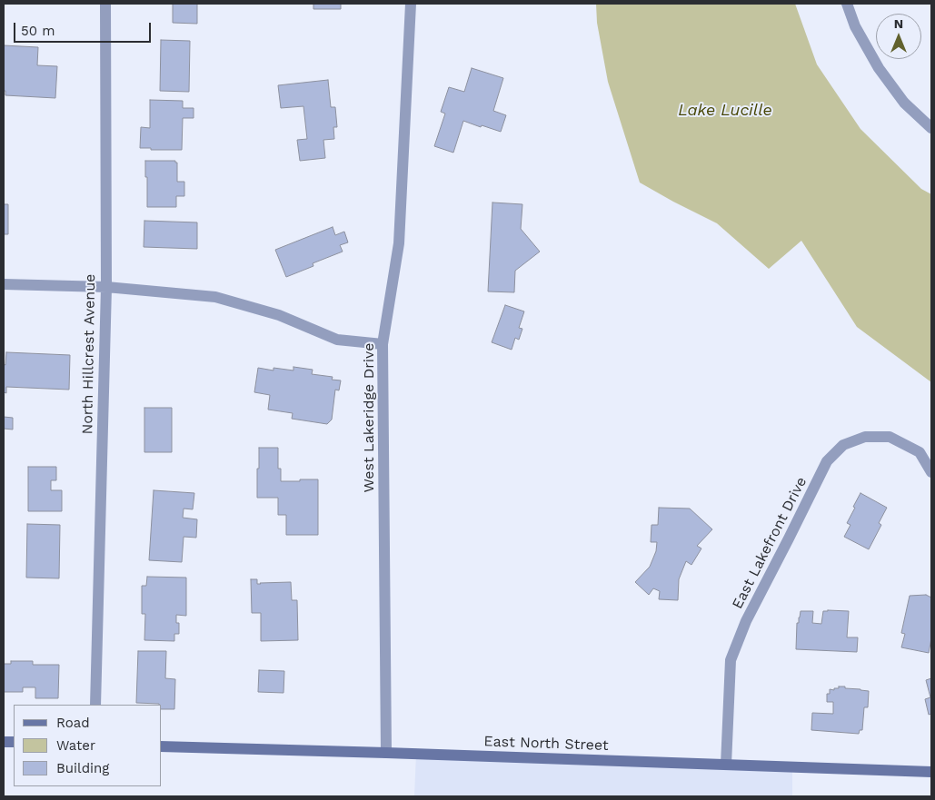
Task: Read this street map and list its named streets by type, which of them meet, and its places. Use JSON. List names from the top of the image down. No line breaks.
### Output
{"streets":{"main road":["East North Street"],"street":["North Hillcrest Avenue","West Lakeridge Drive","East Lakefront Drive"]},"crossings":[["West Lakeridge Drive","East North Street"],["East Lakefront Drive","East North Street"]],"water":["Lake Lucille"],"legend":["Road","Water","Building"],"scale_bar":"50 m","north":"top"}
